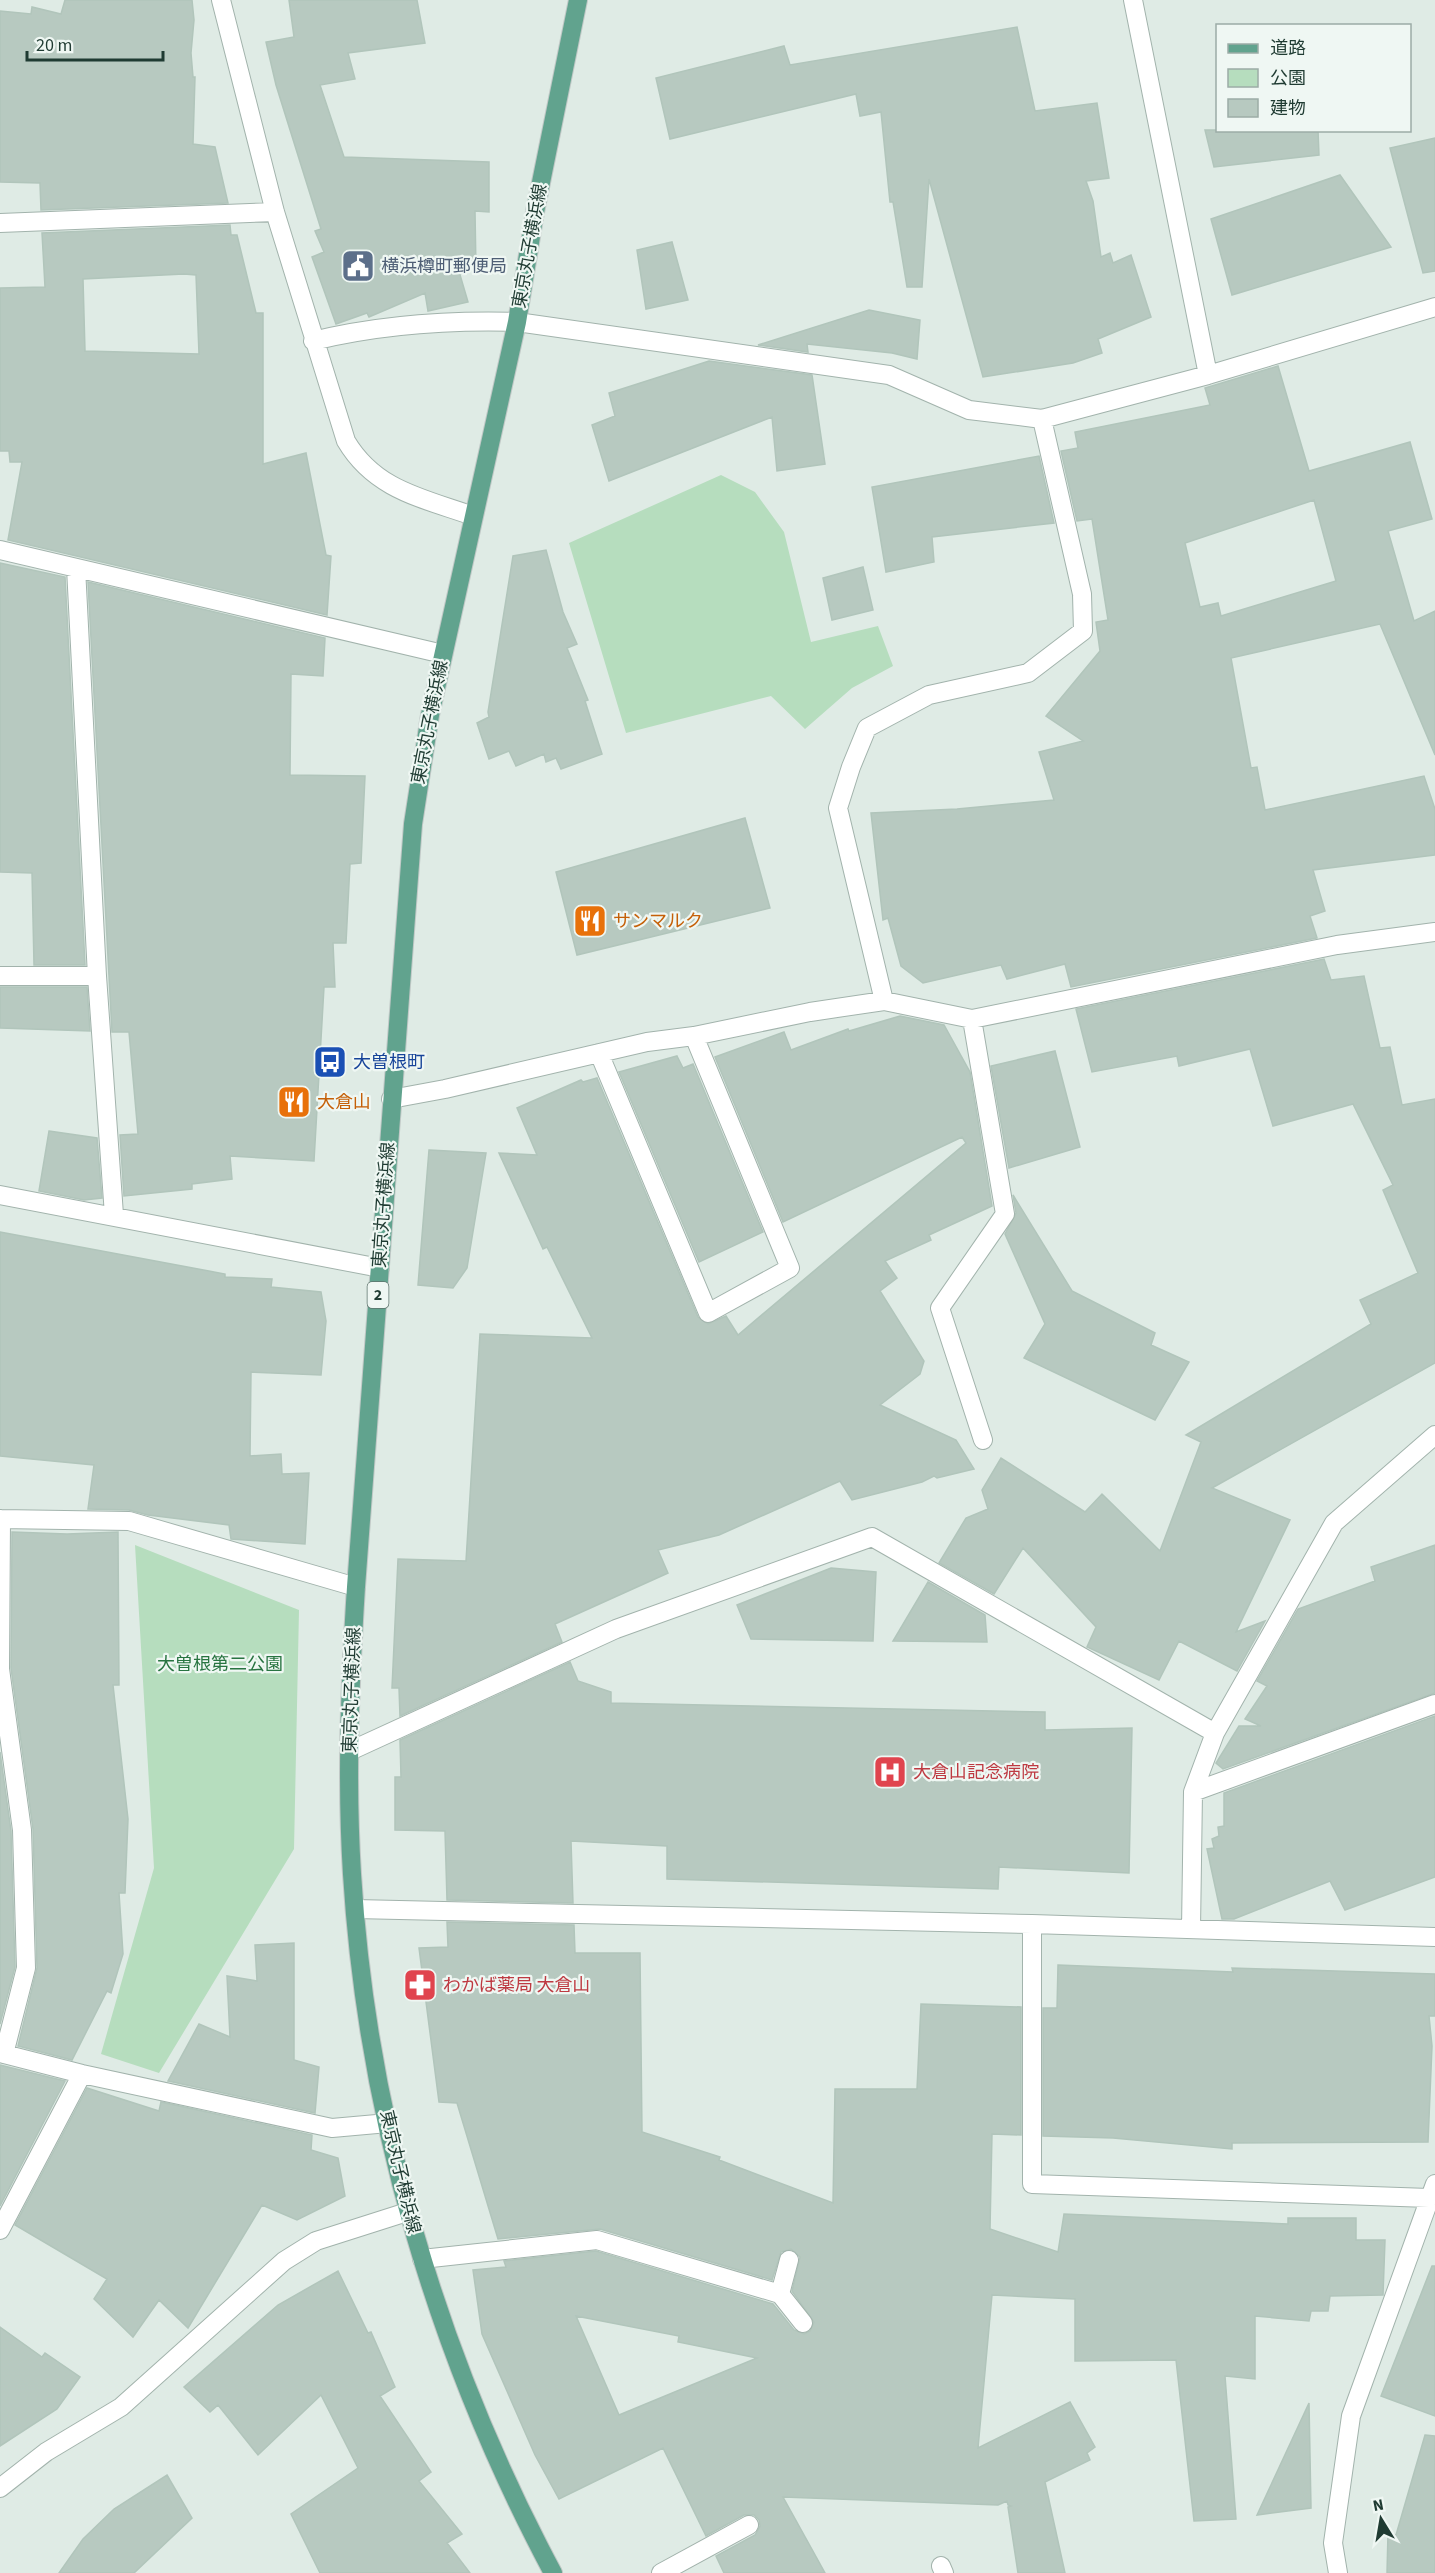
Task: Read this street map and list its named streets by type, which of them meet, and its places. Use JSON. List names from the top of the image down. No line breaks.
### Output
{"streets":{"main road":["東京丸子横浜線","2"]},"parks":["大曽根第二公園"],"places":{"public building":["横浜樽町郵便局"],"restaurant":["サンマルク","大倉山"],"bus stop":["大曽根町"],"hospital":["大倉山記念病院"],"pharmacy":["わかば薬局 大倉山"]},"legend":["道路","公園","建物"],"scale_bar":"20 m","north":"top"}
